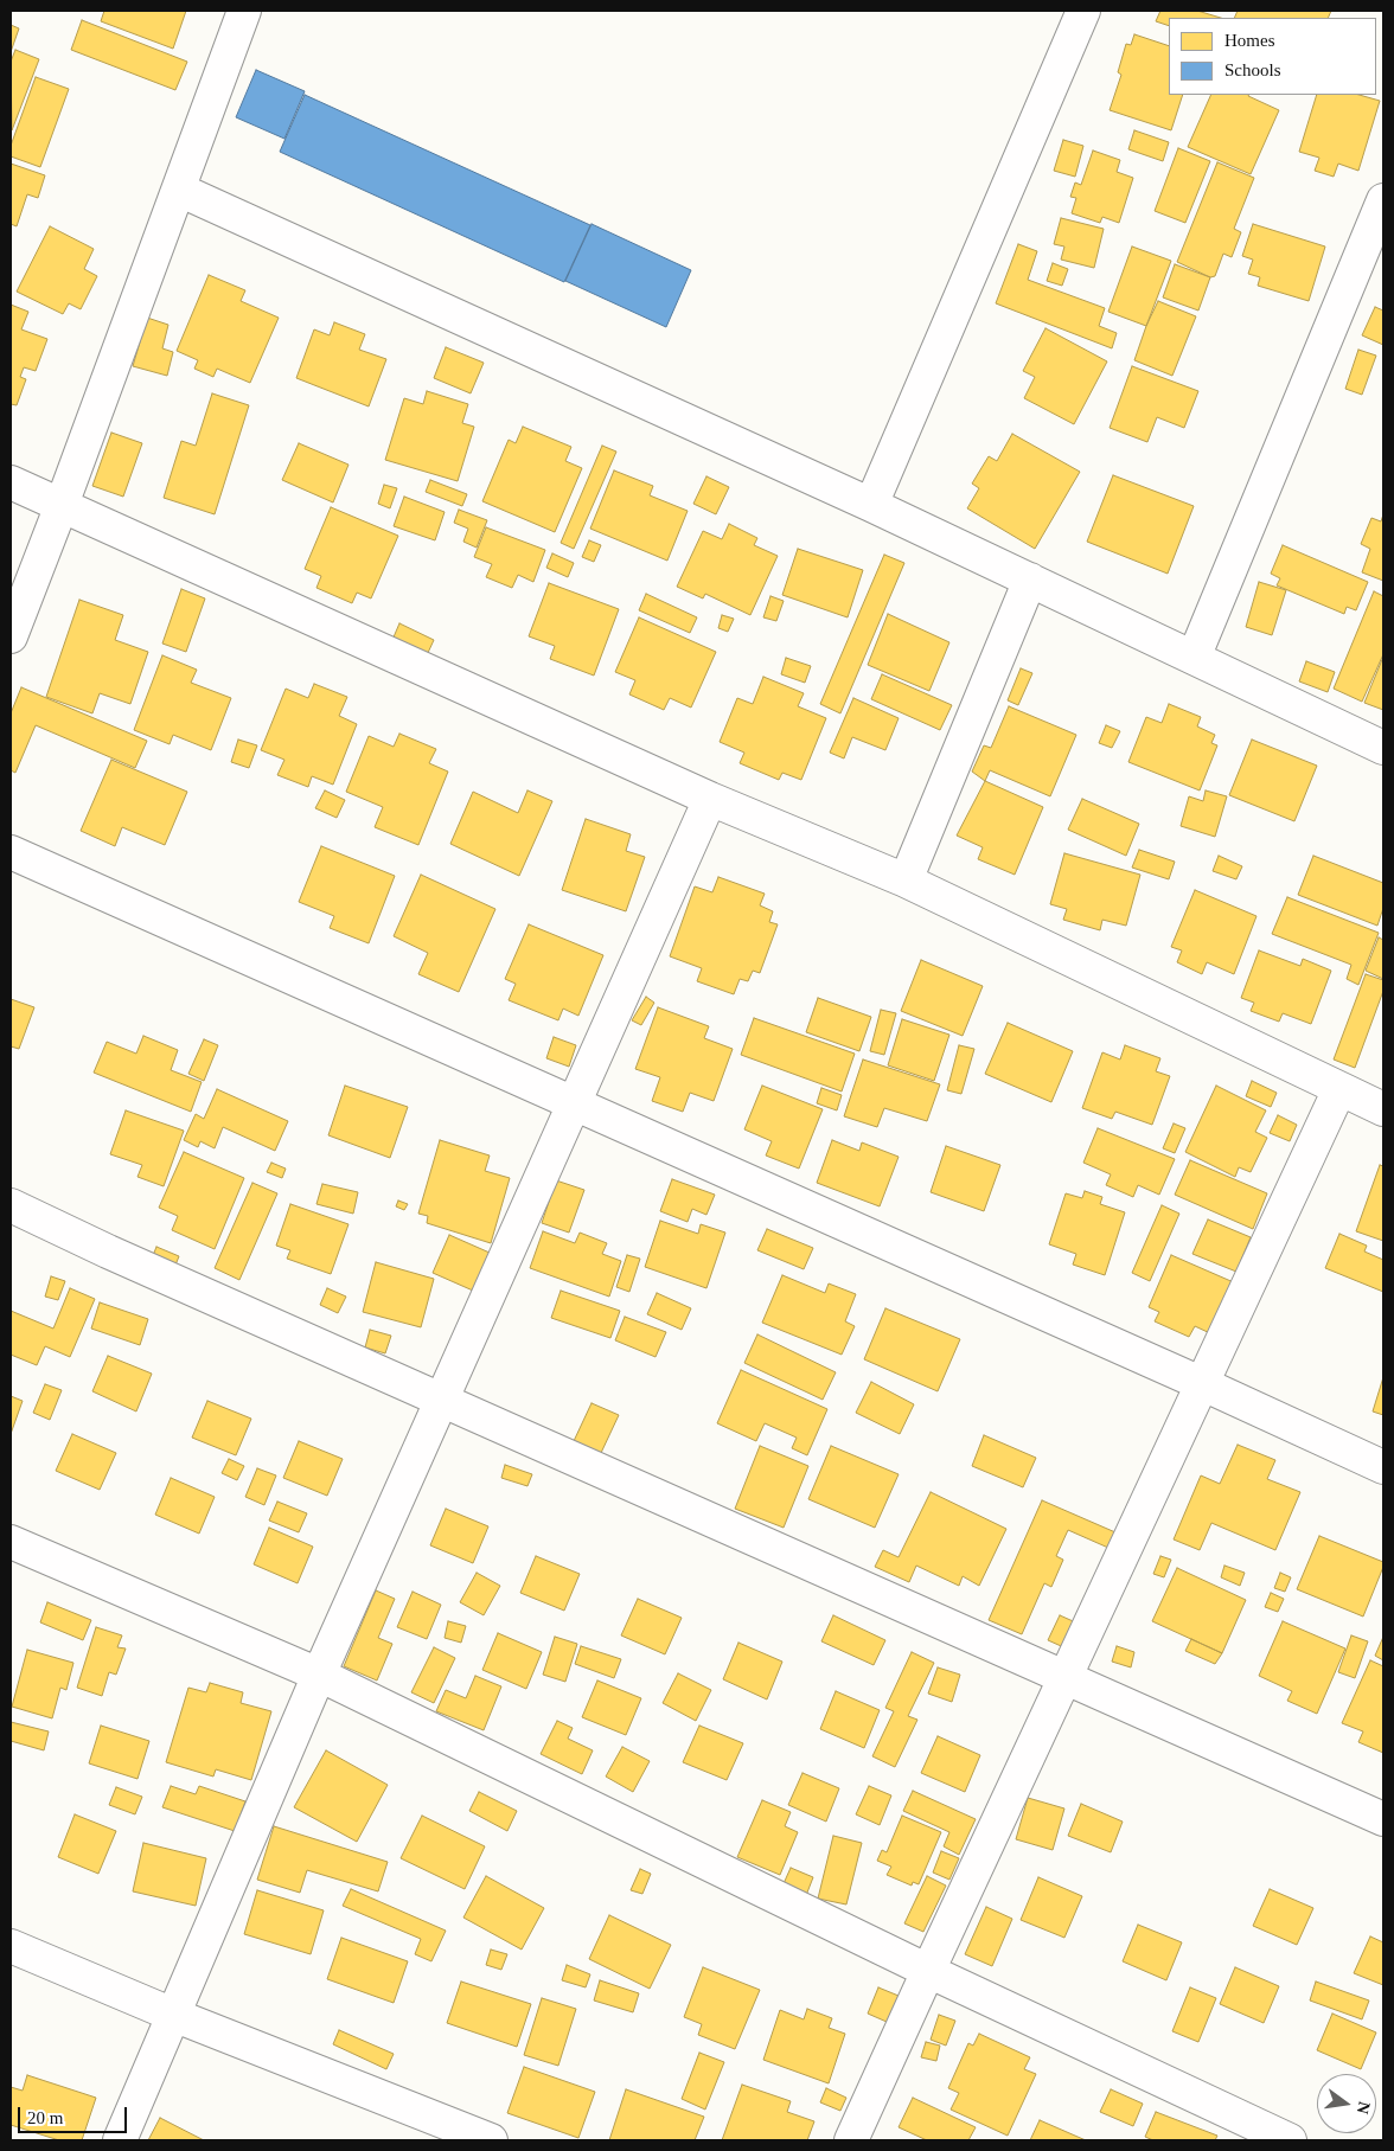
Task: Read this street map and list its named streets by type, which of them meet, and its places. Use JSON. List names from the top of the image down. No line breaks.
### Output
{"legend":["Homes","Schools"],"scale_bar":"20 m","north":"right"}
